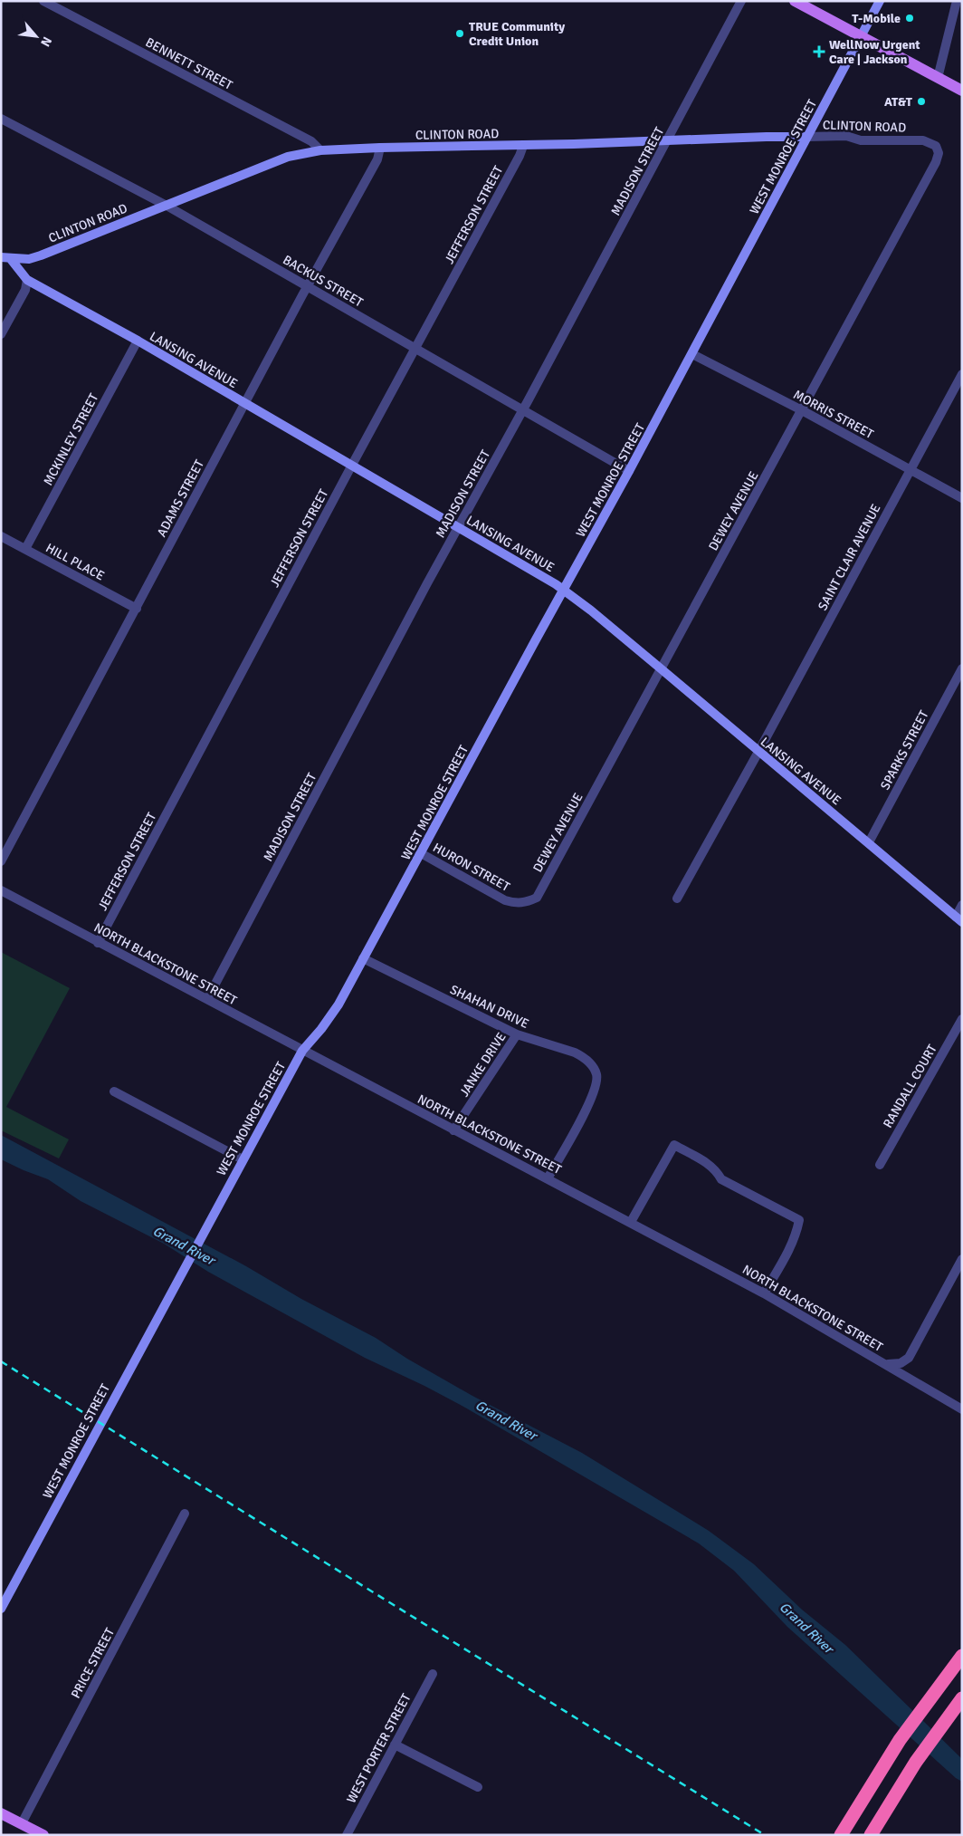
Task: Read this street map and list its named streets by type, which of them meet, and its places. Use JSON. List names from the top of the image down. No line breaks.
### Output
{"streets":{"main road":["CLINTON ROAD","WEST MONROE STREET","LANSING AVENUE"],"street":["BENNETT STREET","MADISON STREET","JEFFERSON STREET","BACKUS STREET","MORRIS STREET","MCKINLEY STREET","ADAMS STREET","DEWEY AVENUE","SAINT CLAIR AVENUE","HILL PLACE","SPARKS STREET","HURON STREET","NORTH BLACKSTONE STREET","SHAHAN DRIVE","JANKE DRIVE","RANDALL COURT","PRICE STREET","WEST PORTER STREET"]},"crossings":[["BENNETT STREET","CLINTON ROAD"],["CLINTON ROAD","WEST MONROE STREET"],["CLINTON ROAD","MADISON STREET"],["CLINTON ROAD","JEFFERSON STREET"],["CLINTON ROAD","BACKUS STREET"],["CLINTON ROAD","LANSING AVENUE"],["CLINTON ROAD","ADAMS STREET"],["CLINTON ROAD","DEWEY AVENUE"],["WEST MONROE STREET","BACKUS STREET"],["WEST MONROE STREET","LANSING AVENUE"],["WEST MONROE STREET","MORRIS STREET"],["WEST MONROE STREET","HURON STREET"],["WEST MONROE STREET","NORTH BLACKSTONE STREET"],["WEST MONROE STREET","SHAHAN DRIVE"],["MADISON STREET","BACKUS STREET"],["MADISON STREET","LANSING AVENUE"],["MADISON STREET","NORTH BLACKSTONE STREET"],["JEFFERSON STREET","BACKUS STREET"],["JEFFERSON STREET","LANSING AVENUE"],["JEFFERSON STREET","NORTH BLACKSTONE STREET"],["BACKUS STREET","ADAMS STREET"],["LANSING AVENUE","MCKINLEY STREET"],["LANSING AVENUE","ADAMS STREET"],["LANSING AVENUE","DEWEY AVENUE"],["LANSING AVENUE","SAINT CLAIR AVENUE"],["LANSING AVENUE","SPARKS STREET"],["MORRIS STREET","DEWEY AVENUE"],["MORRIS STREET","SAINT CLAIR AVENUE"],["MCKINLEY STREET","HILL PLACE"],["ADAMS STREET","HILL PLACE"],["DEWEY AVENUE","HURON STREET"],["NORTH BLACKSTONE STREET","SHAHAN DRIVE"],["NORTH BLACKSTONE STREET","JANKE DRIVE"],["SHAHAN DRIVE","JANKE DRIVE"]],"water":["Grand River"],"places":{"other":["T-Mobile","TRUE Community Credit Union","AT&T"],"health":["WellNow Urgent Care | Jackson"]},"north":"bottom right"}
